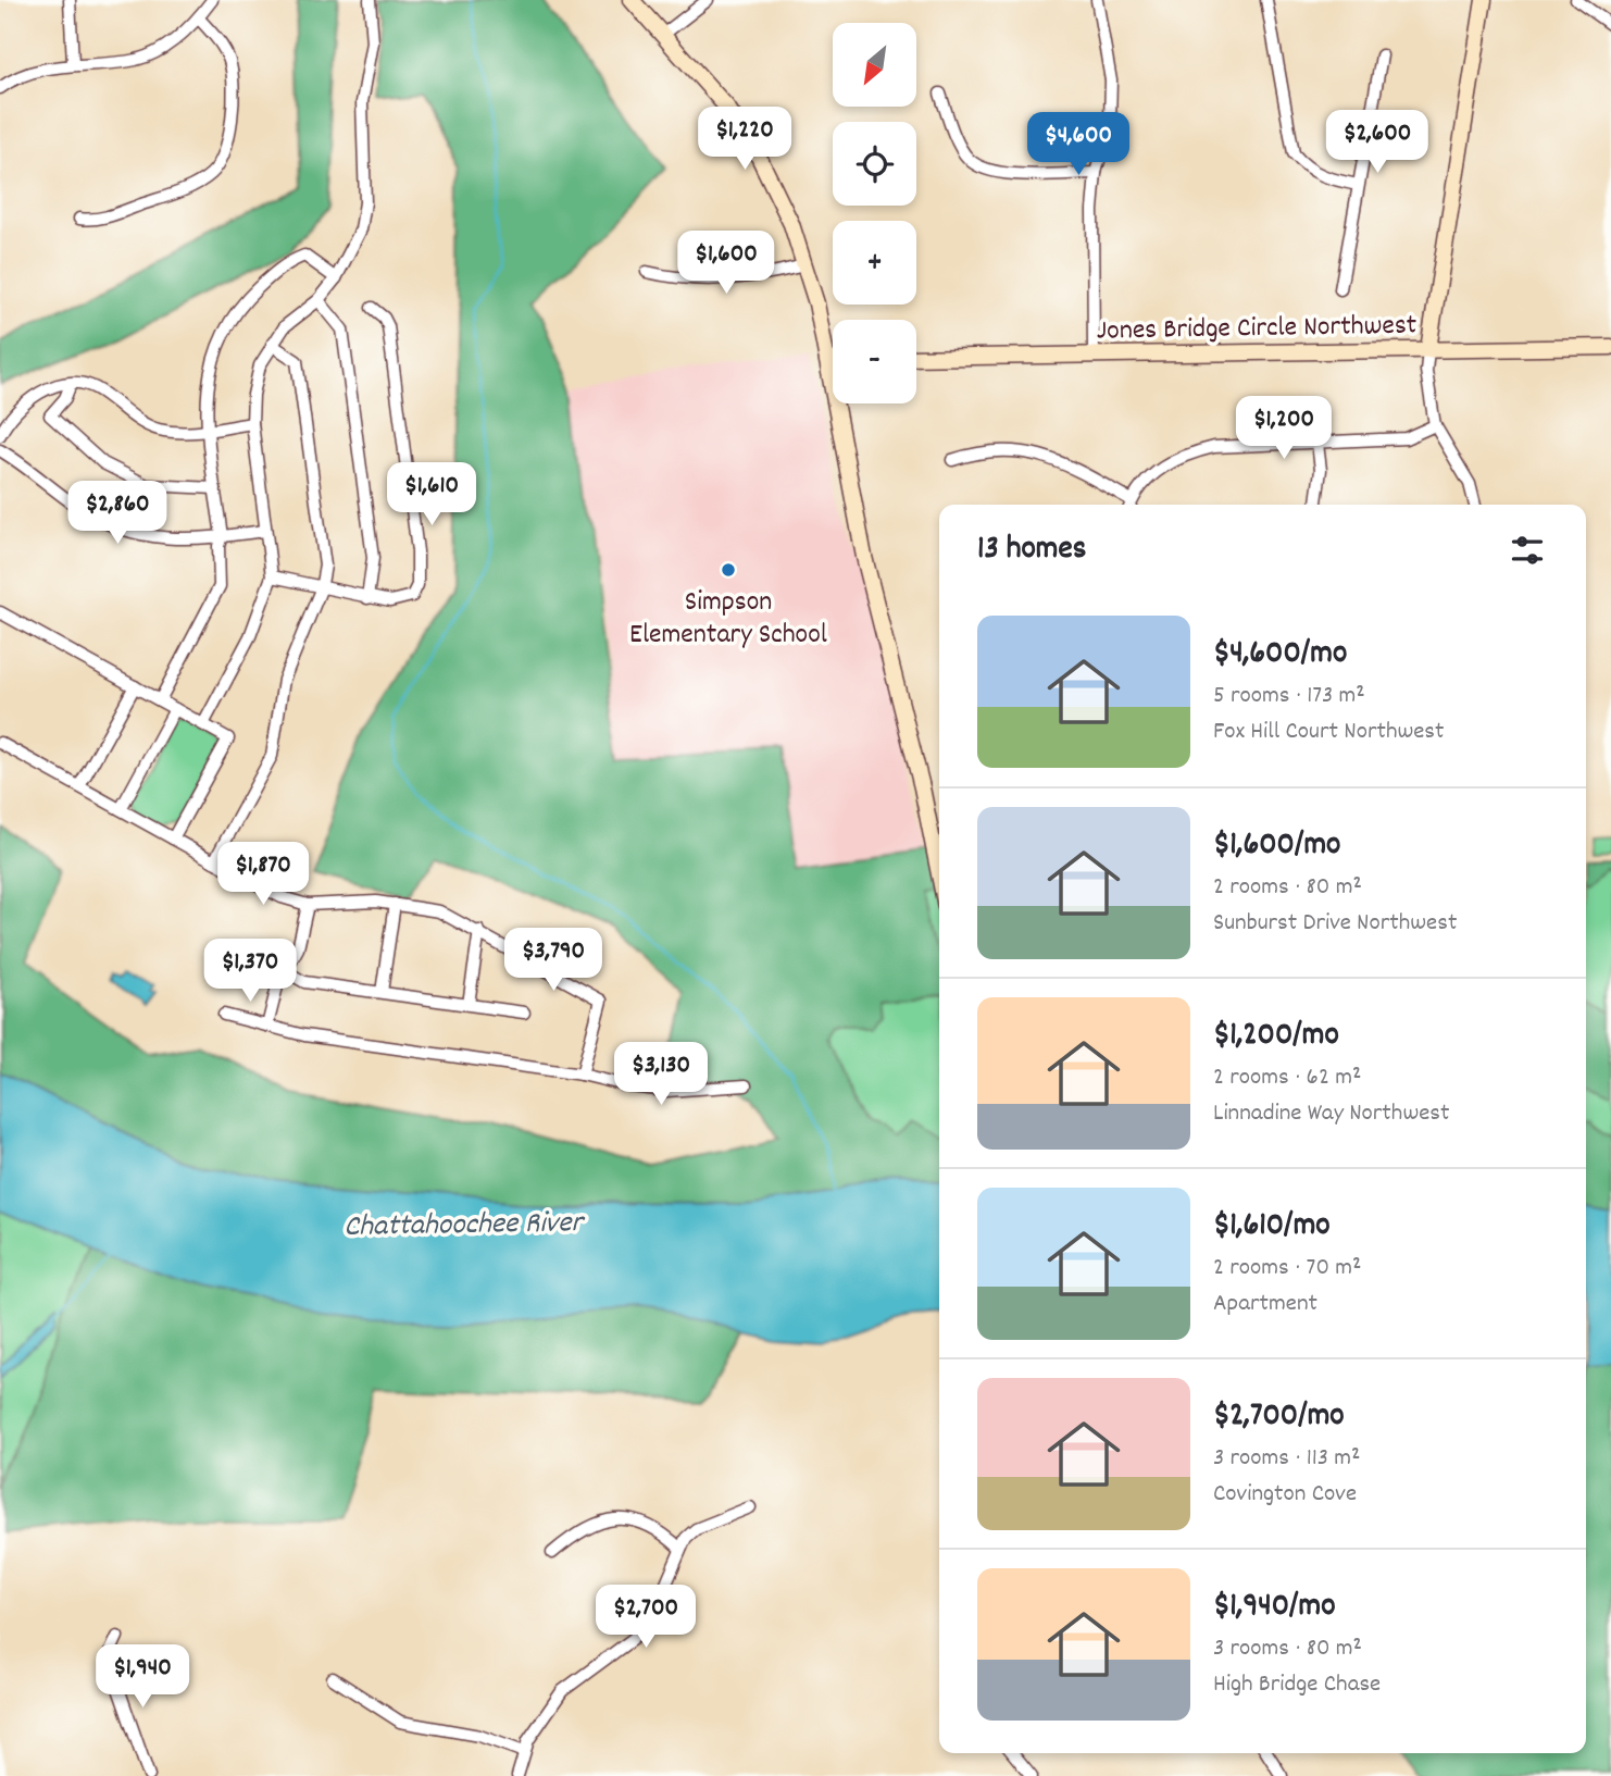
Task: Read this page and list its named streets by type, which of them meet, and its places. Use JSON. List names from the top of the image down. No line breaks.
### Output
{"streets":{"street":["Jones Bridge Circle Northwest"]},"water":["Chattahoochee River"],"places":["Simpson Elementary School"],"north":"bottom left","page":{"map_buttons":["+","−"],"price":["$1,220","$2,600","$4,600","$1,600","$1,200","$1,610","$2,860","$1,870","$3,790","$1,370","$3,130","$2,700","$1,940"],"heading":"13 homes","list":[{"name":"$4,600/mo","note":"5 rooms · 173 m² · Fox Hill Court Northwest"},{"name":"$1,600/mo","note":"2 rooms · 80 m² · Sunburst Drive Northwest"},{"name":"$1,200/mo","note":"2 rooms · 62 m² · Linnadine Way Northwest"},{"name":"$1,610/mo","note":"2 rooms · 70 m² · Apartment"},{"name":"$2,700/mo","note":"3 rooms · 113 m² · Covington Cove"},{"name":"$1,940/mo","note":"3 rooms · 80 m² · High Bridge Chase"}]}}
